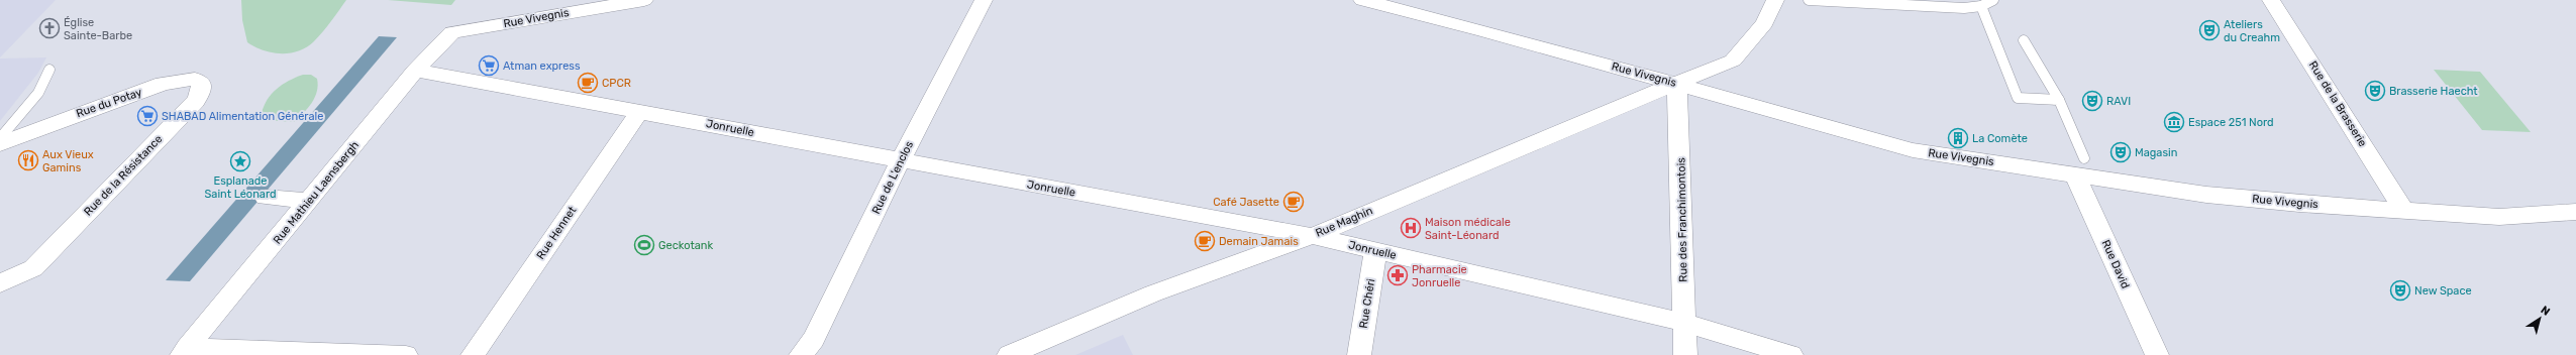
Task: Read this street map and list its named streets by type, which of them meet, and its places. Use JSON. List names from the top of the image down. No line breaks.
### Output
{"streets":{"street":["Rue Vivegnis","Rue du Potay","Rue de la Brasserie","Jonruelle","Rue de la Résistance","Rue de L'enclos","Rue Mathieu Laensbergh","Rue des Franchimontois","Rue Maghin","Rue Hennet","Rue David","Rue Chéri"]},"crossings":[["Rue Vivegnis","Rue de la Brasserie"],["Rue Vivegnis","Rue Mathieu Laensbergh"],["Rue Vivegnis","Rue des Franchimontois"],["Rue Vivegnis","Rue Maghin"],["Rue Vivegnis","Rue David"],["Rue du Potay","Rue de la Résistance"],["Jonruelle","Rue de L'enclos"],["Jonruelle","Rue Mathieu Laensbergh"],["Jonruelle","Rue des Franchimontois"],["Jonruelle","Rue Maghin"],["Jonruelle","Rue Hennet"],["Jonruelle","Rue Chéri"],["Rue des Franchimontois","Rue Maghin"]],"places":{"church":["Église Sainte-Barbe"],"theatre":["Ateliers du Creahm","Brasserie Haecht","RAVI","Magasin","New Space"],"supermarket":["Atman express","SHABAD Alimentation Générale"],"cafe":["CPCR","Café Jasette","Demain Jamais"],"museum":["Espace 251 Nord"],"building":["La Comète"],"restaurant":["Aux Vieux Gamins"],"place":["Esplanade Saint Léonard"],"hospital":["Maison médicale Saint-Léonard"],"sports":["Geckotank"],"pharmacy":["Pharmacie Jonruelle"]},"north":"top right"}
